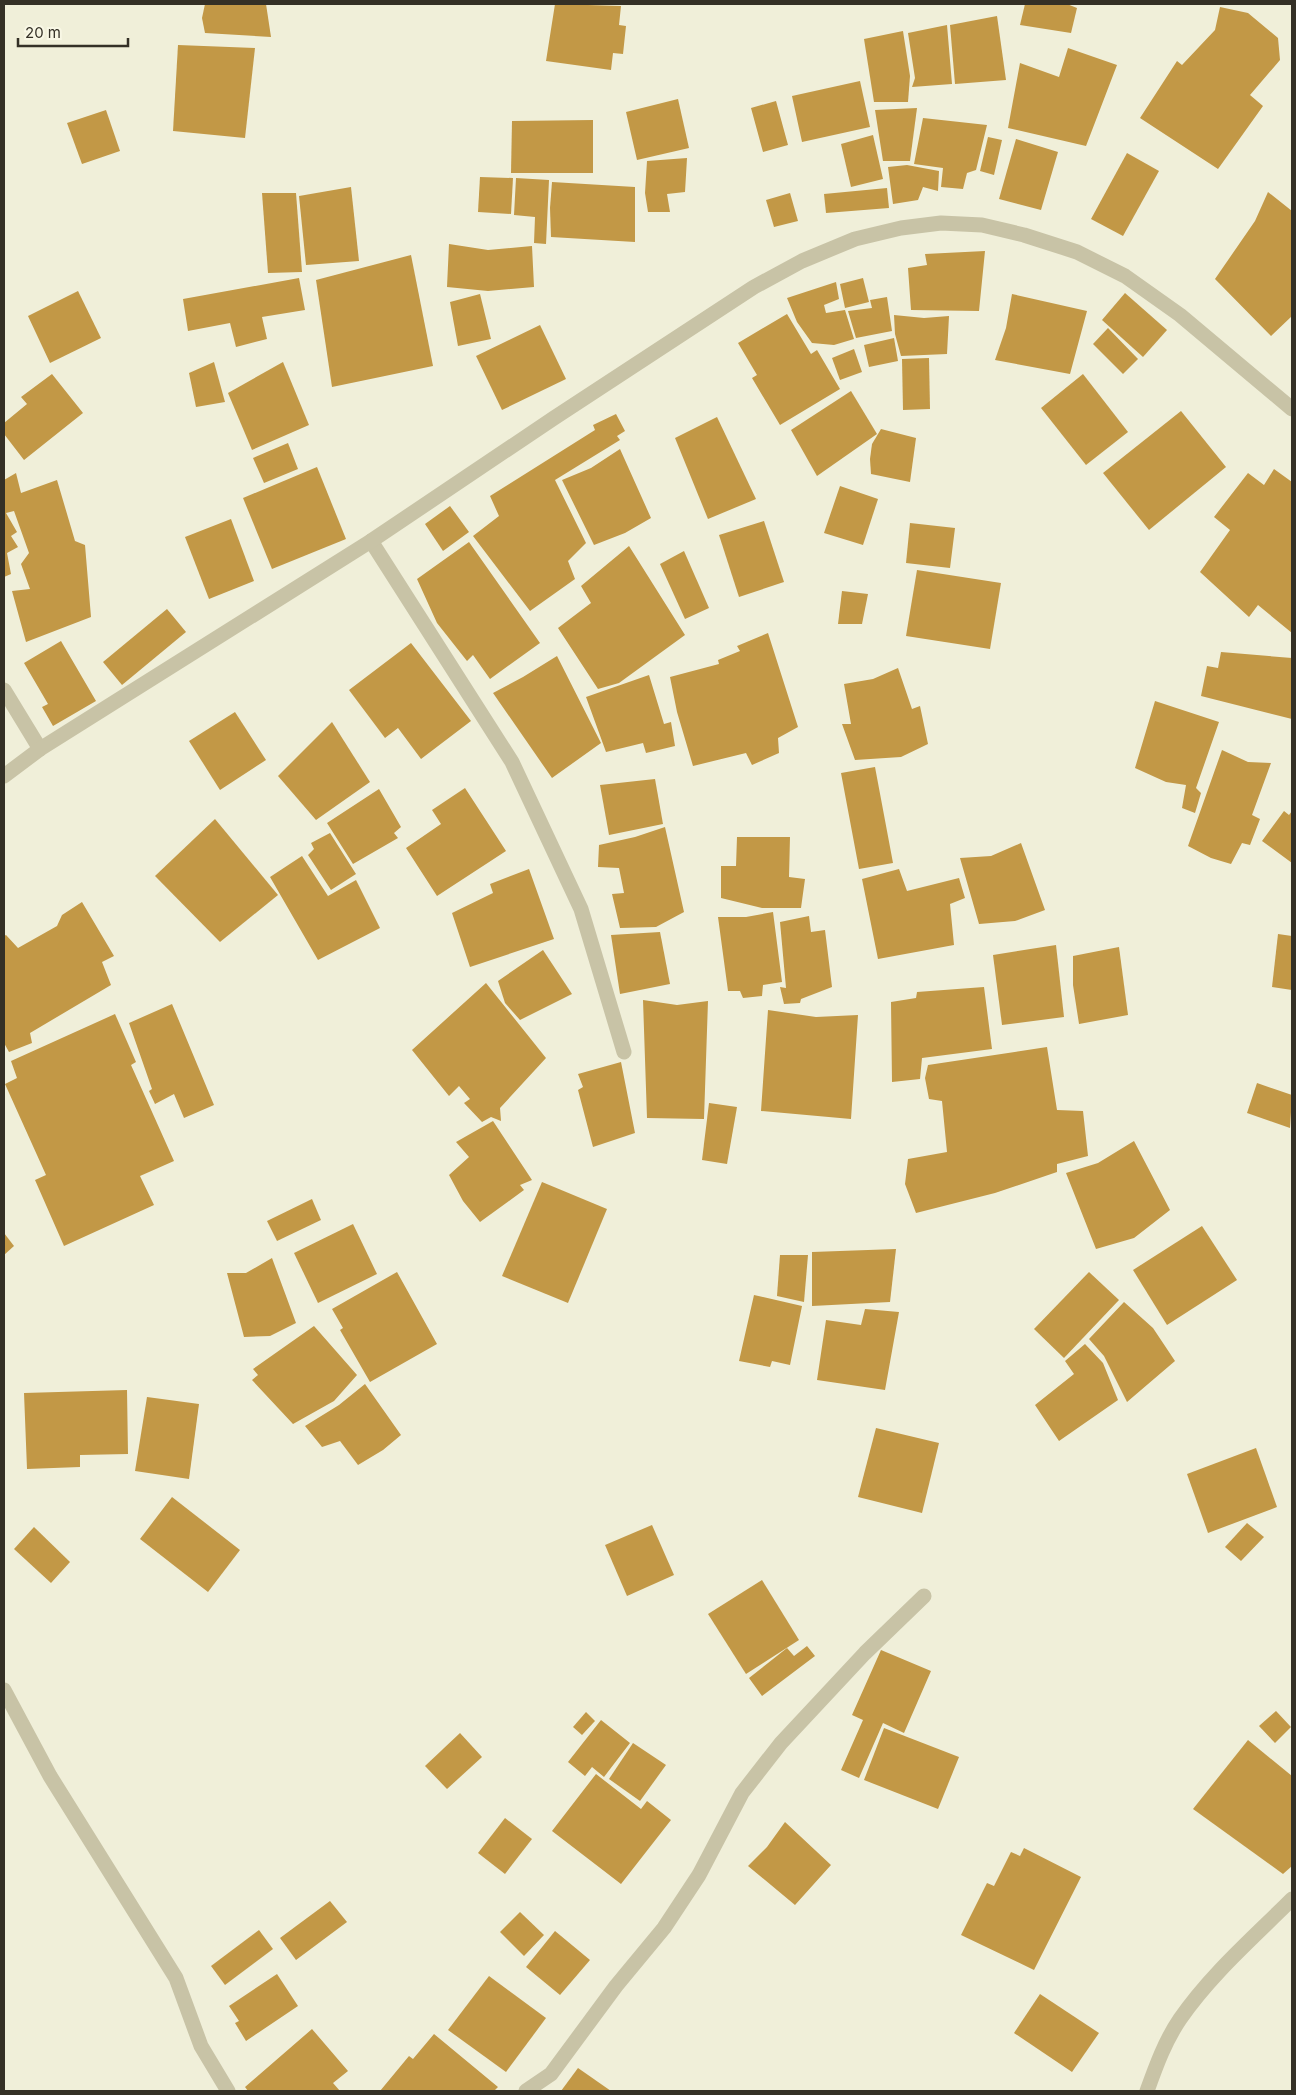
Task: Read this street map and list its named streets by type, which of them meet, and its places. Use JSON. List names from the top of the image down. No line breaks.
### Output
{"scale_bar":"20 m"}
